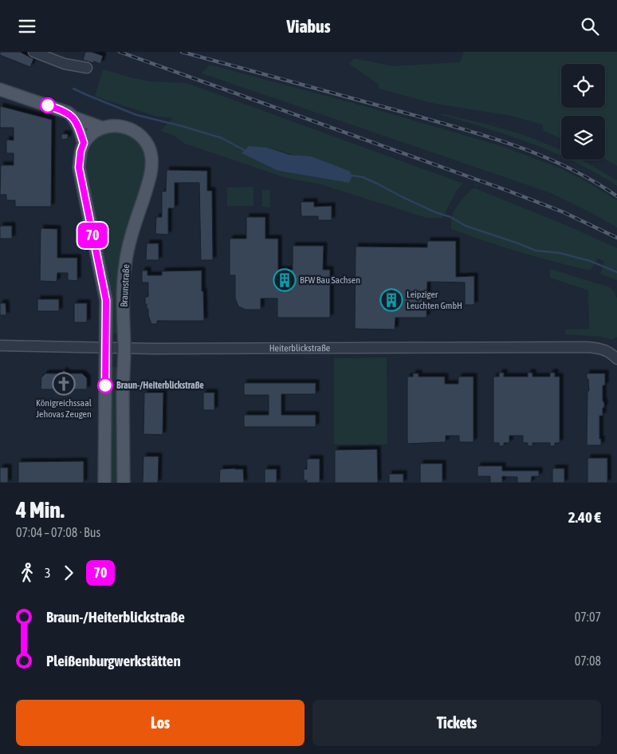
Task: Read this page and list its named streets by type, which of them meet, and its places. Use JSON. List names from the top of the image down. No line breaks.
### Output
{"streets":{"main road":["Braunstraße"],"street":["Heiterblickstraße"]},"crossings":[["Braunstraße","Heiterblickstraße"]],"places":{"building":["BFW Bau Sachsen","Leipziger Leuchten GmbH"],"church":["Königreichssaal Jehovas Zeugen"],"other":["Braun-/Heiterblickstraße"]},"lines":["bus line 70"],"page":{"header":"Viabus","on_map":"70","heading":["4 Min.","07:04 – 07:08 · Bus","2.40 €"],"legs":["3","70"],"list":[{"name":"Braun-/Heiterblickstraße","value":"07:07"},{"name":"Pleißenburgwerkstätten","value":"07:08"}],"buttons":["Los","Tickets"]}}
